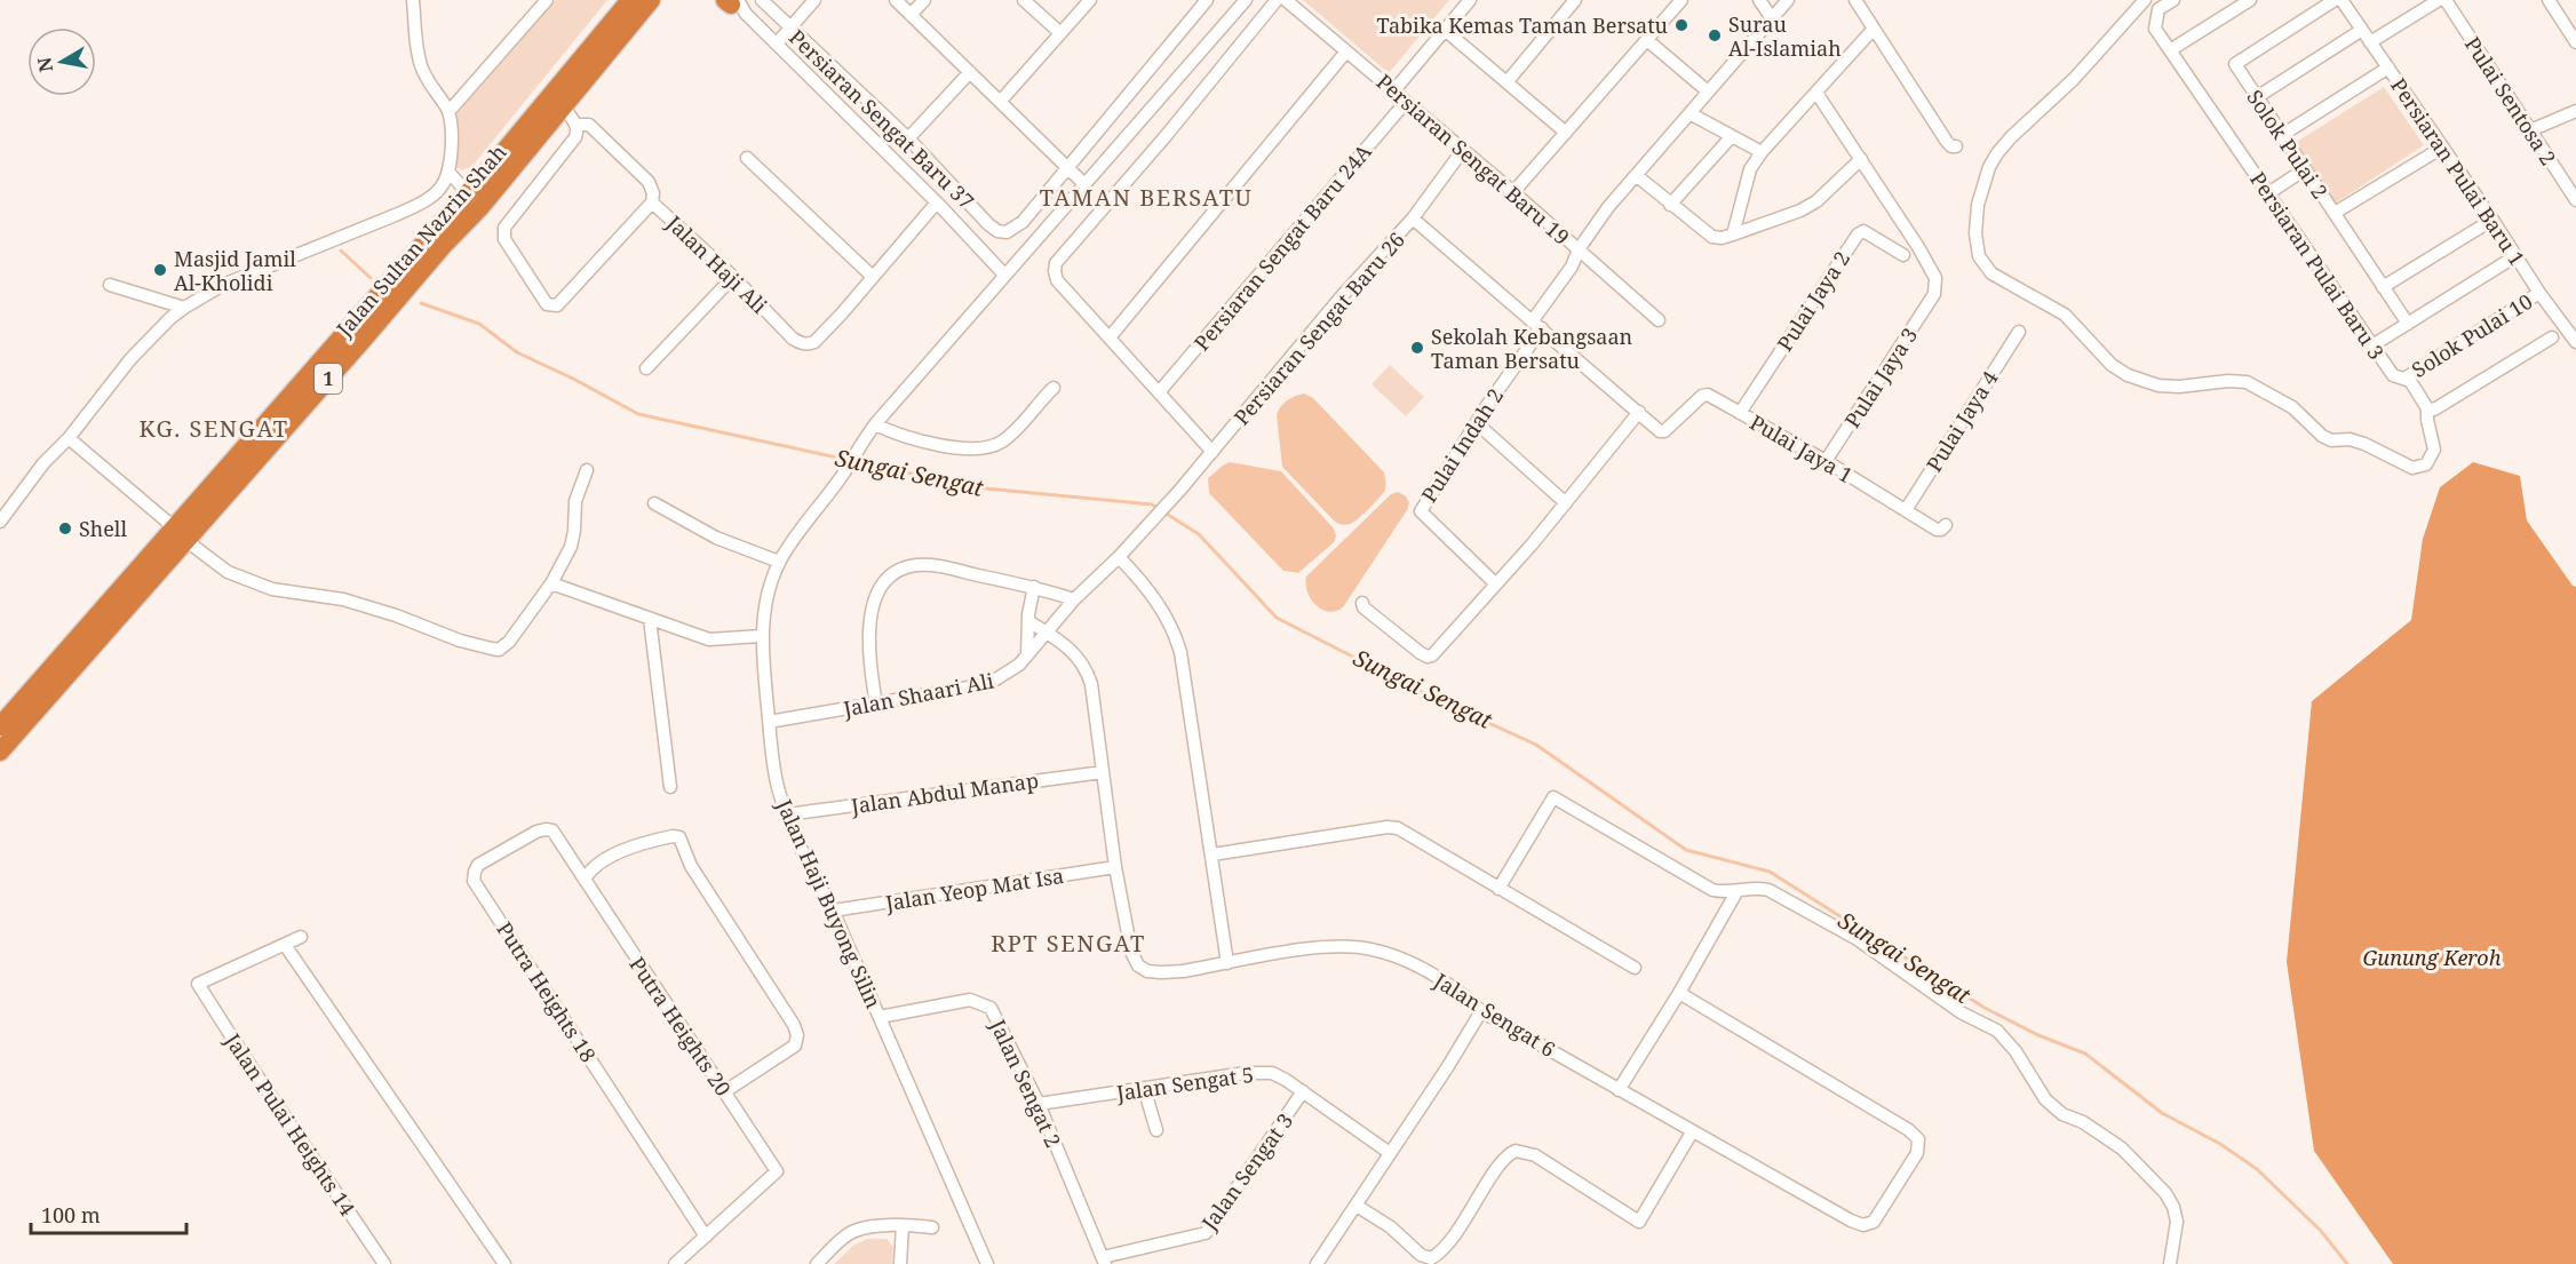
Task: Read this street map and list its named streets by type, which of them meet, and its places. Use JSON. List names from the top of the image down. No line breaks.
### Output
{"streets":{"highway":["Jalan Sultan Nazrin Shah","1"],"street":["Pulai Sentosa 2","Persiaran Sengat Baru 37","Solok Pulai 2","Persiaran Sengat Baru 19","Persiaran Pulai Baru 1","Persiaran Sengat Baru 24A","Jalan Haji Ali","Persiaran Pulai Baru 3","Pulai Jaya 2","Persiaran Sengat Baru 26","Solok Pulai 10","Pulai Jaya 3","Pulai Jaya 4","Pulai Indah 2","Pulai Jaya 1","Jalan Shaari Ali","Jalan Abdul Manap","Jalan Yeop Mat Isa","Jalan Haji Buyong Silin","Putra Heights 18","Jalan Sengat 6","Putra Heights 20","Jalan Sengat 2","Jalan Sengat 5","Jalan Pulai Heights 14","Jalan Sengat 3"]},"crossings":[["Persiaran Sengat Baru 19","Persiaran Sengat Baru 24A"],["Persiaran Sengat Baru 19","Persiaran Sengat Baru 26"],["Persiaran Sengat Baru 19","Pulai Indah 2"],["Persiaran Pulai Baru 1","Solok Pulai 10"],["Persiaran Pulai Baru 3","Solok Pulai 10"],["Pulai Jaya 2","Pulai Jaya 1"],["Persiaran Sengat Baru 26","Jalan Shaari Ali"],["Pulai Jaya 3","Pulai Jaya 1"],["Pulai Jaya 4","Pulai Jaya 1"],["Jalan Shaari Ali","Jalan Haji Buyong Silin"],["Jalan Abdul Manap","Jalan Haji Buyong Silin"],["Jalan Yeop Mat Isa","Jalan Haji Buyong Silin"],["Jalan Yeop Mat Isa","Jalan Sengat 6"],["Jalan Haji Buyong Silin","Jalan Sengat 2"],["Putra Heights 18","Putra Heights 20"],["Jalan Sengat 2","Jalan Sengat 5"],["Jalan Sengat 2","Jalan Sengat 3"],["Jalan Sengat 5","Jalan Sengat 3"]],"districts":["TAMAN BERSATU","KG. SENGAT","RPT SENGAT"],"water":["Sungai Sengat"],"parks":["Gunung Keroh"],"places":["Tabika Kemas Taman Bersatu","Surau Al-Islamiah","Masjid Jamil Al-Kholidi","Sekolah Kebangsaan Taman Bersatu","Shell"],"scale_bar":"100 m","north":"left"}
